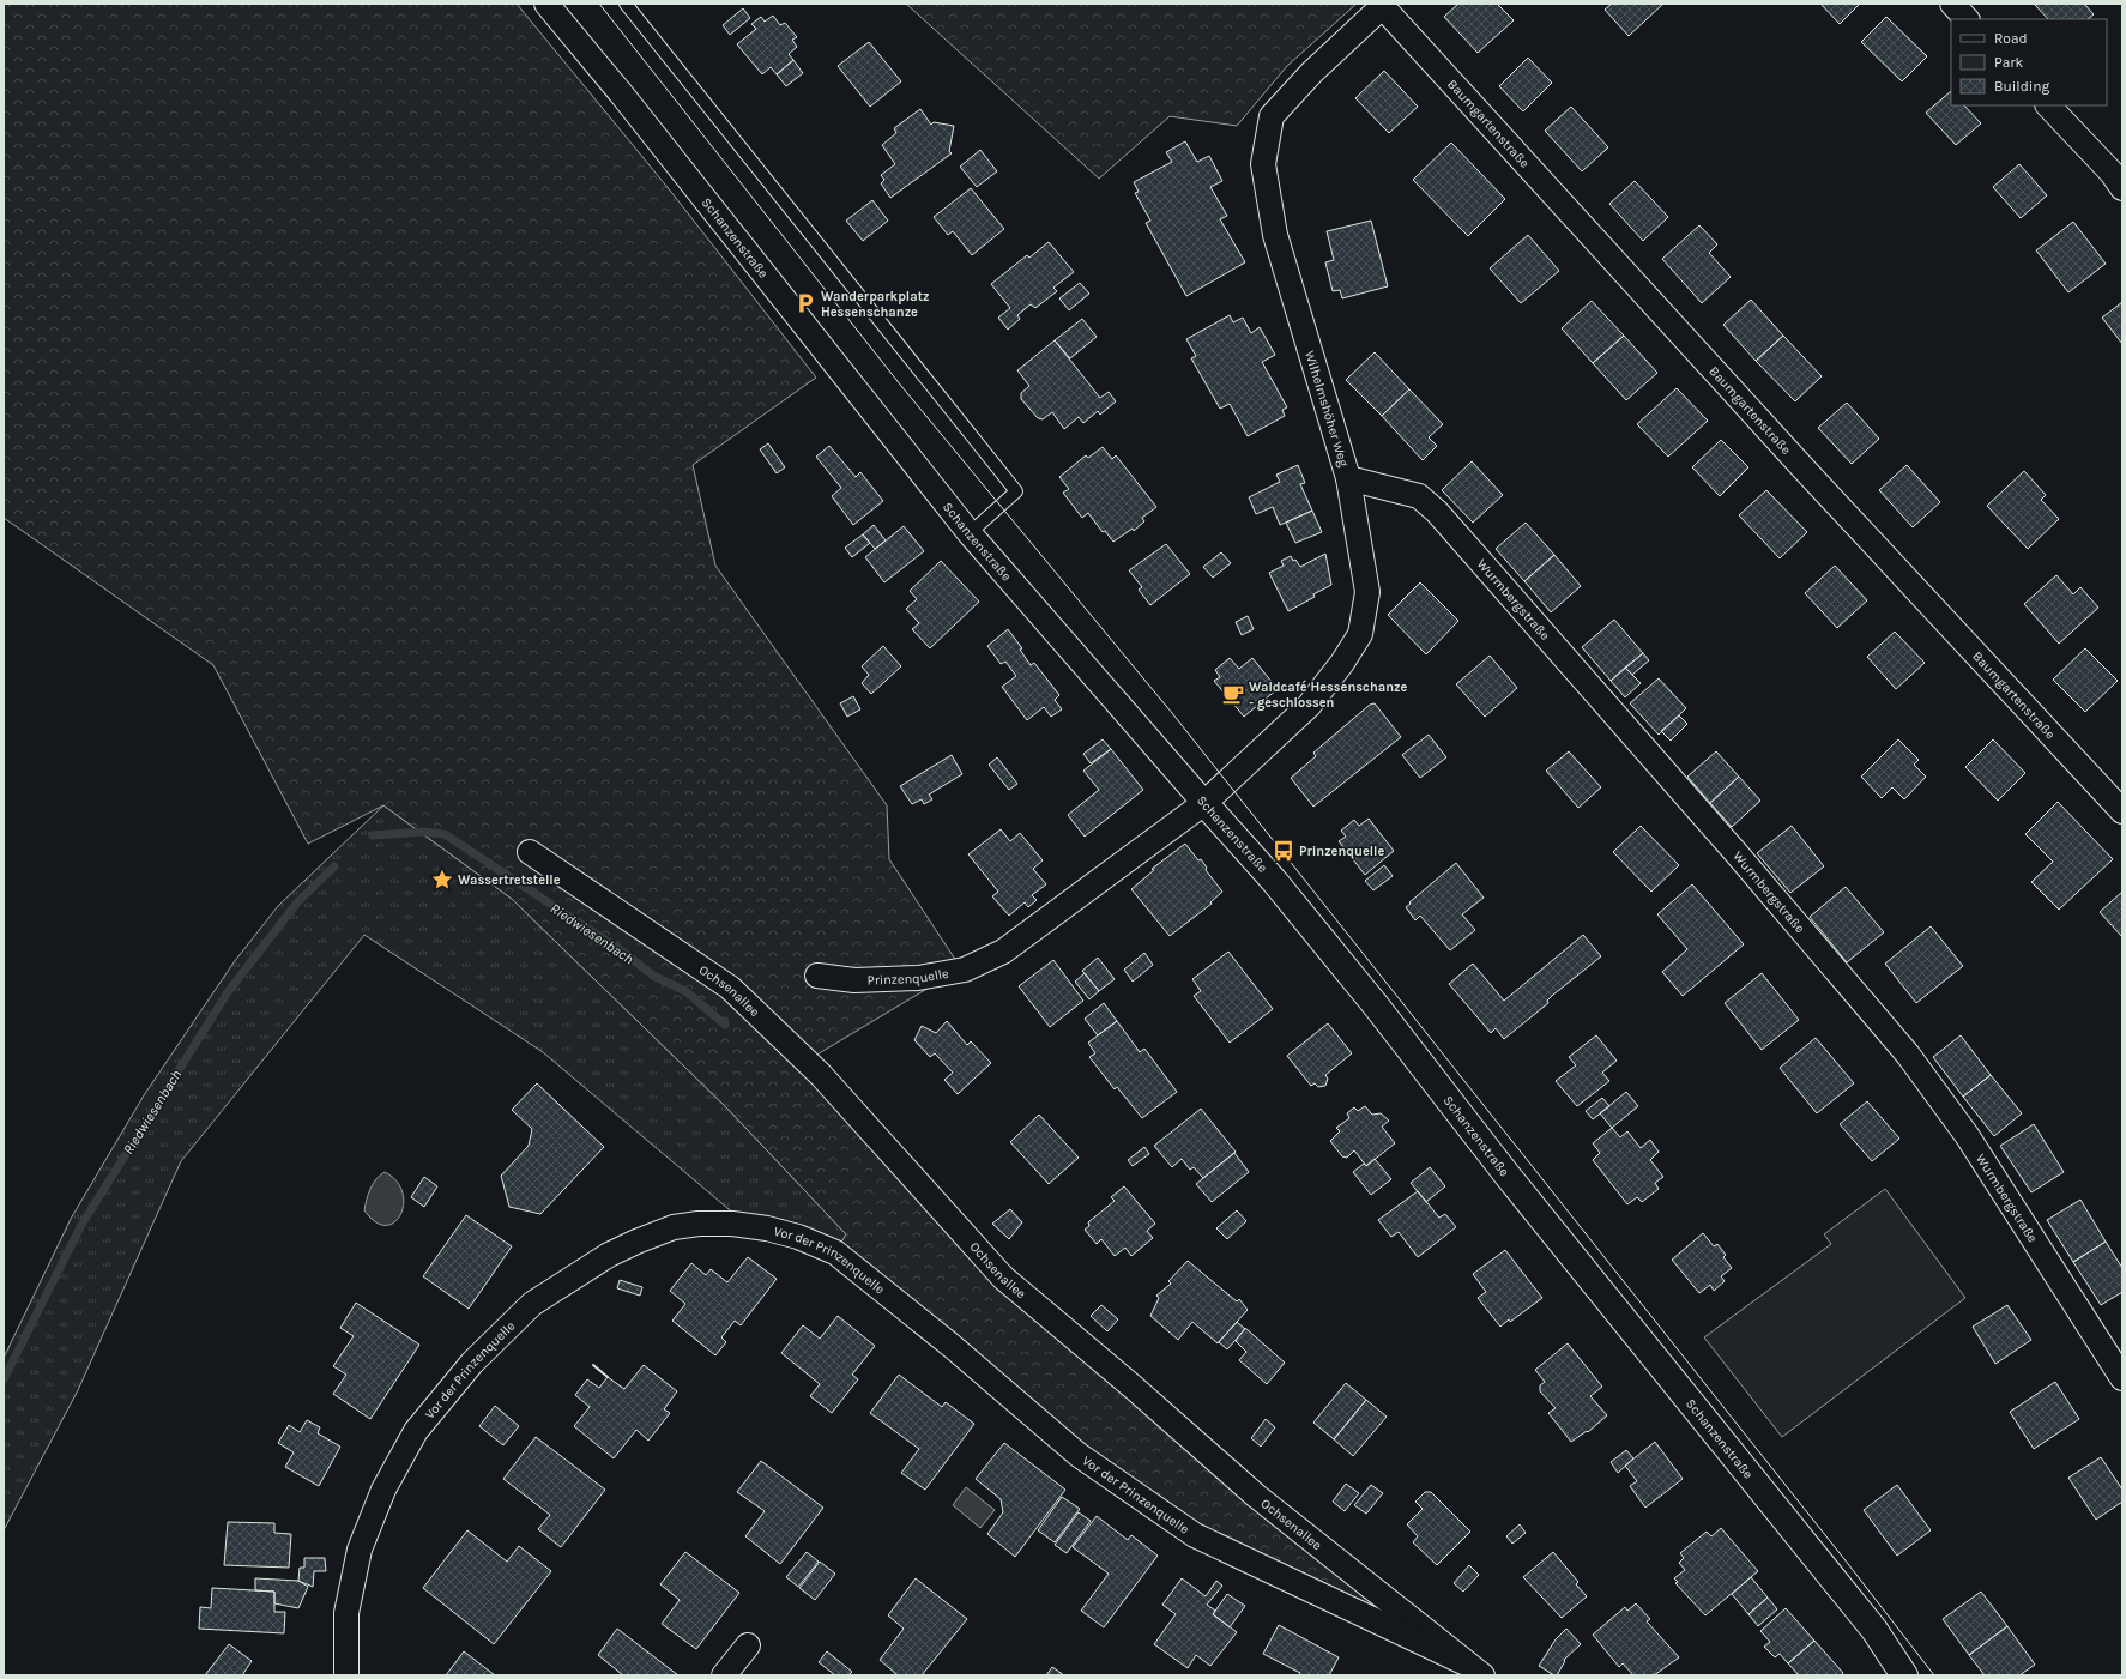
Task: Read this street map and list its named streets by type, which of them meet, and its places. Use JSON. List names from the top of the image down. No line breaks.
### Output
{"streets":{"street":["Baumgartenstraße","Schanzenstraße","Wilhelmshöher Weg","Wurmbergstraße","Prinzenquelle","Ochsenallee","Vor der Prinzenquelle"]},"crossings":[["Baumgartenstraße","Wilhelmshöher Weg"],["Schanzenstraße","Wilhelmshöher Weg"],["Schanzenstraße","Prinzenquelle"],["Wilhelmshöher Weg","Wurmbergstraße"],["Wilhelmshöher Weg","Prinzenquelle"],["Ochsenallee","Vor der Prinzenquelle"]],"water":["Riedwiesenbach"],"places":{"parking":["Wanderparkplatz Hessenschanze"],"cafe":["Waldcafé Hessenschanze - geschlossen"],"bus stop":["Prinzenquelle"],"place":["Wassertretstelle"]},"legend":["Road","Park","Building"]}
